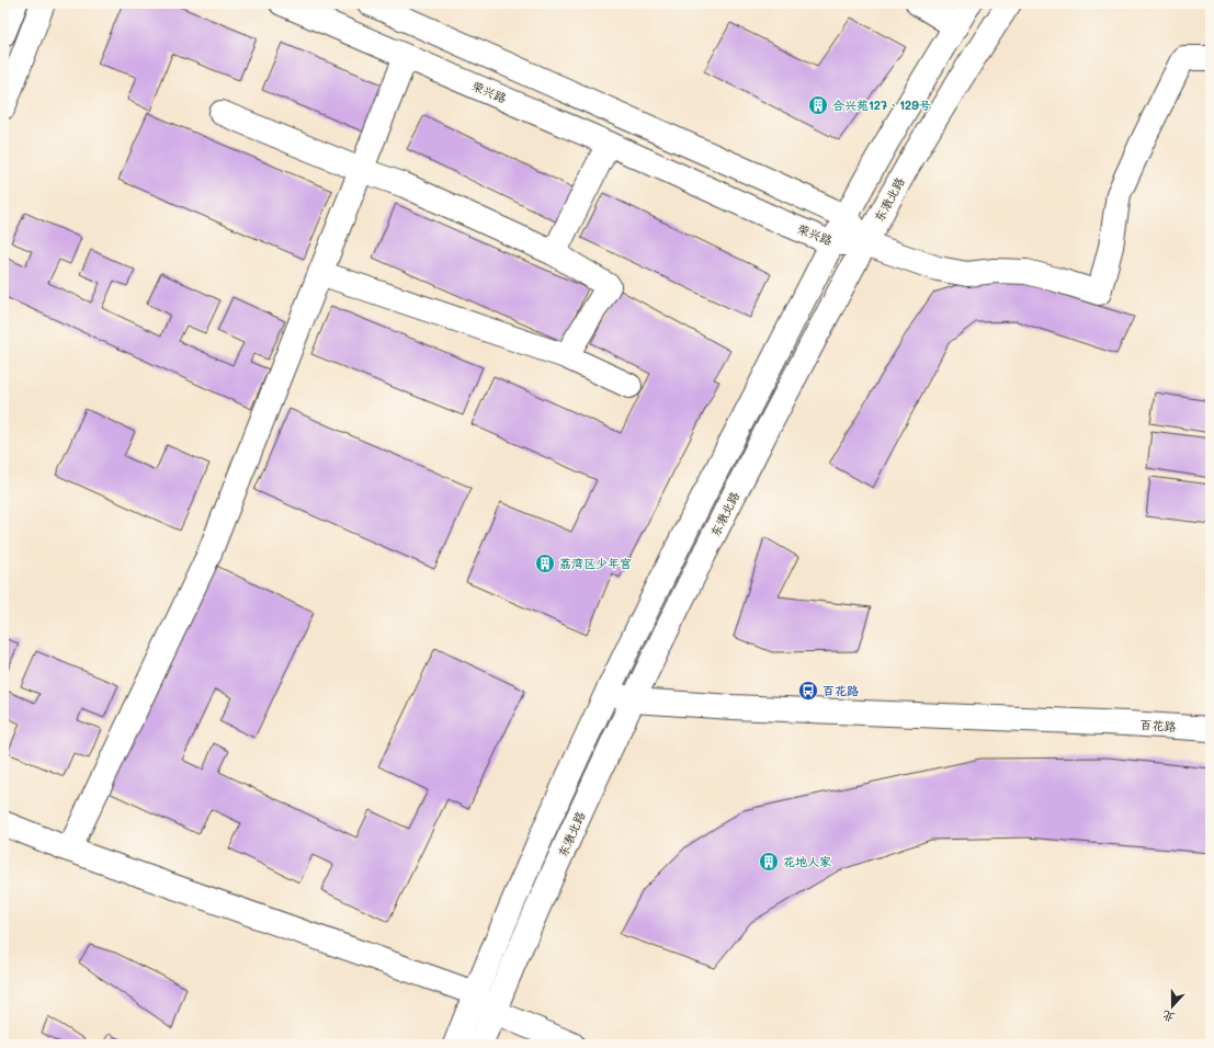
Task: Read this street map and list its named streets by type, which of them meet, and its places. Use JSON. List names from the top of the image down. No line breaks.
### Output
{"streets":{"street":["荣兴路","东漖北路","百花路"]},"crossings":[["荣兴路","东漖北路"],["东漖北路","百花路"]],"places":{"building":["合兴苑127、129号","荔湾区少年宫","花地人家"],"bus stop":["百花路"]},"north":"bottom"}
